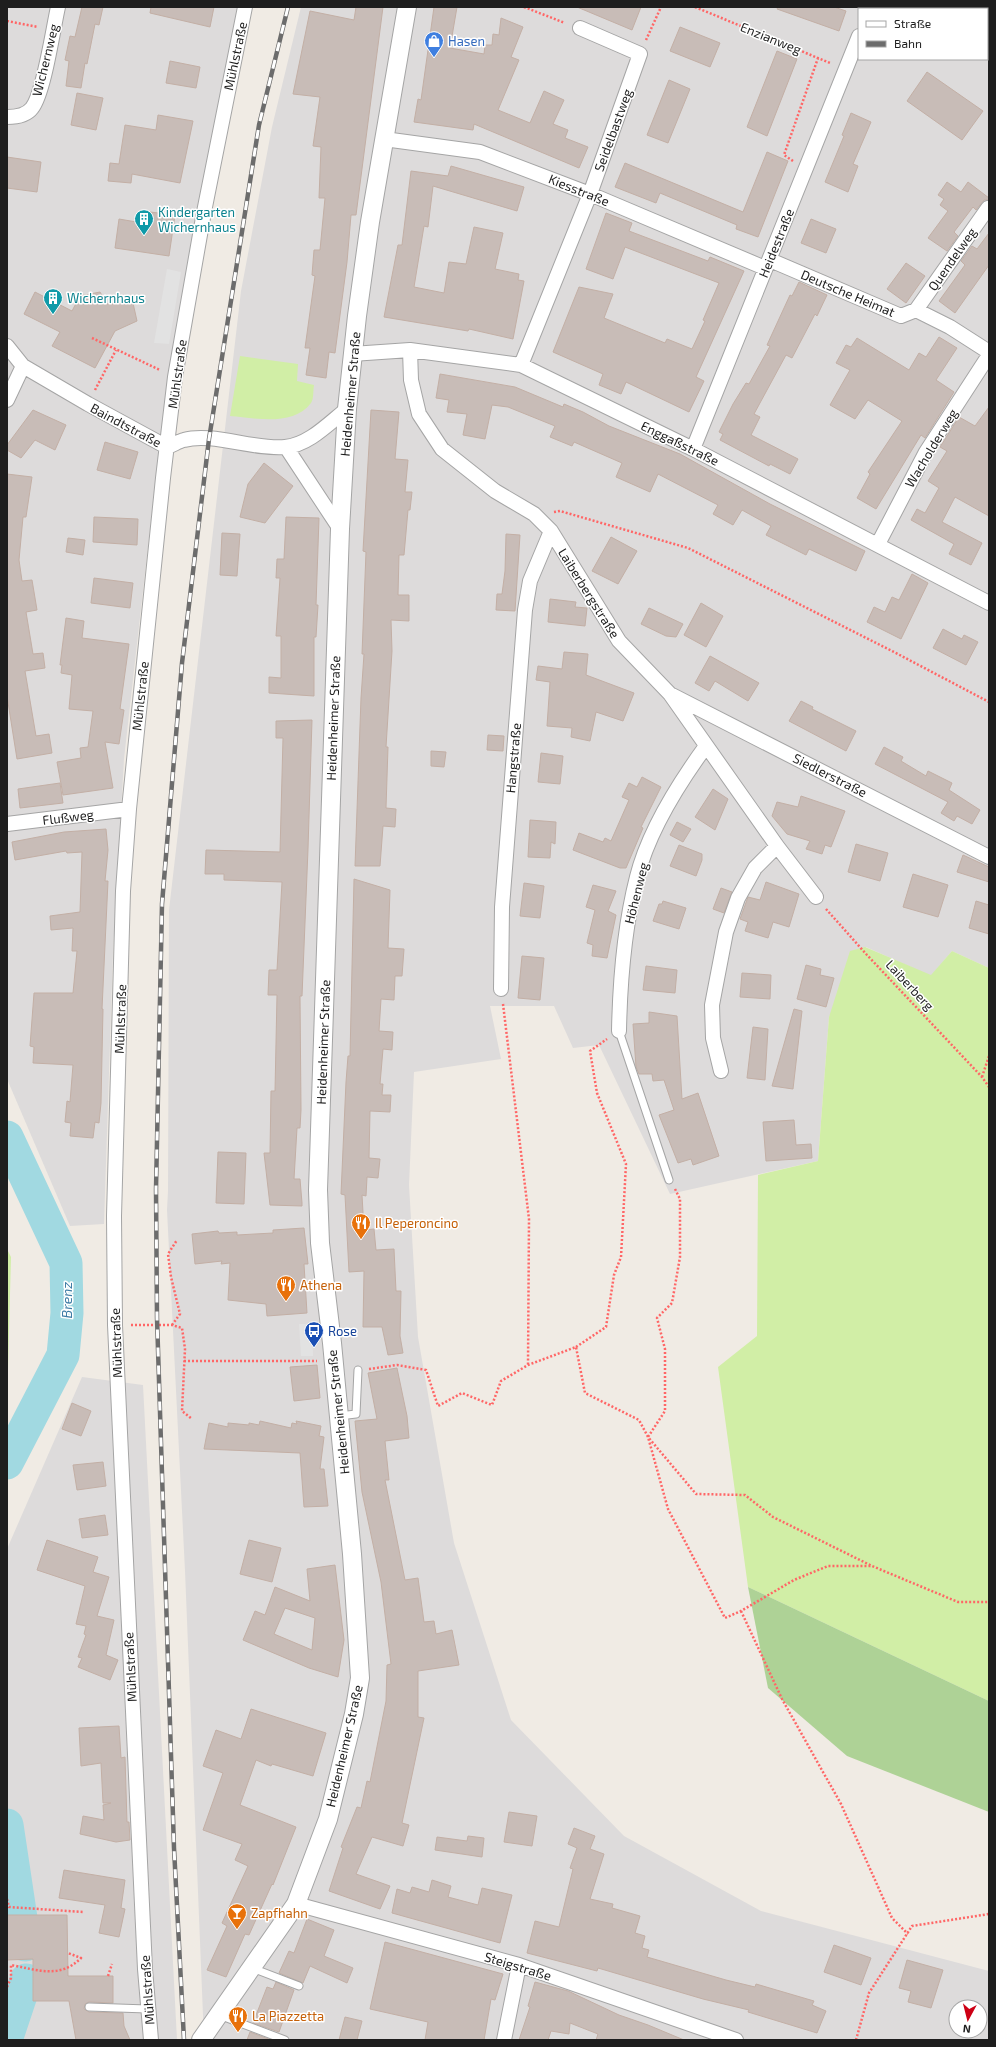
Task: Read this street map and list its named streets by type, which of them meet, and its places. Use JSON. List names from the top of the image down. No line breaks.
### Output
{"streets":{"street":["Mühlstraße","Wichernweg","Seidelbastweg","Kiesstraße","Heidestraße","Quendelweg","Deutsche Heimat","Heidenheimer Straße","Baindtstraße","Enggaßstraße","Wacholderweg","Laiberbergstraße","Hangstraße","Siedlerstraße","Flußweg","Höhenweg","Steigstraße"],"path":["Enzianweg","Laiberberg"]},"crossings":[["Enzianweg","Heidestraße"],["Mühlstraße","Baindtstraße"],["Mühlstraße","Flußweg"],["Seidelbastweg","Kiesstraße"],["Seidelbastweg","Enggaßstraße"],["Kiesstraße","Heidestraße"],["Kiesstraße","Deutsche Heimat"],["Kiesstraße","Heidenheimer Straße"],["Heidestraße","Deutsche Heimat"],["Heidestraße","Enggaßstraße"],["Quendelweg","Deutsche Heimat"],["Heidenheimer Straße","Baindtstraße"],["Heidenheimer Straße","Enggaßstraße"],["Heidenheimer Straße","Steigstraße"],["Enggaßstraße","Wacholderweg"],["Enggaßstraße","Laiberbergstraße"],["Laiberbergstraße","Hangstraße"],["Laiberbergstraße","Siedlerstraße"],["Laiberbergstraße","Höhenweg"],["Laiberbergstraße","Laiberberg"]],"water":["Brenz"],"places":{"shop":["Hasen"],"building":["Kindergarten Wichernhaus","Wichernhaus"],"restaurant":["Il Peperoncino","Athena","La Piazzetta"],"bus stop":["Rose"],"bar":["Zapfhahn"]},"legend":["Straße","Bahn"],"north":"bottom"}
